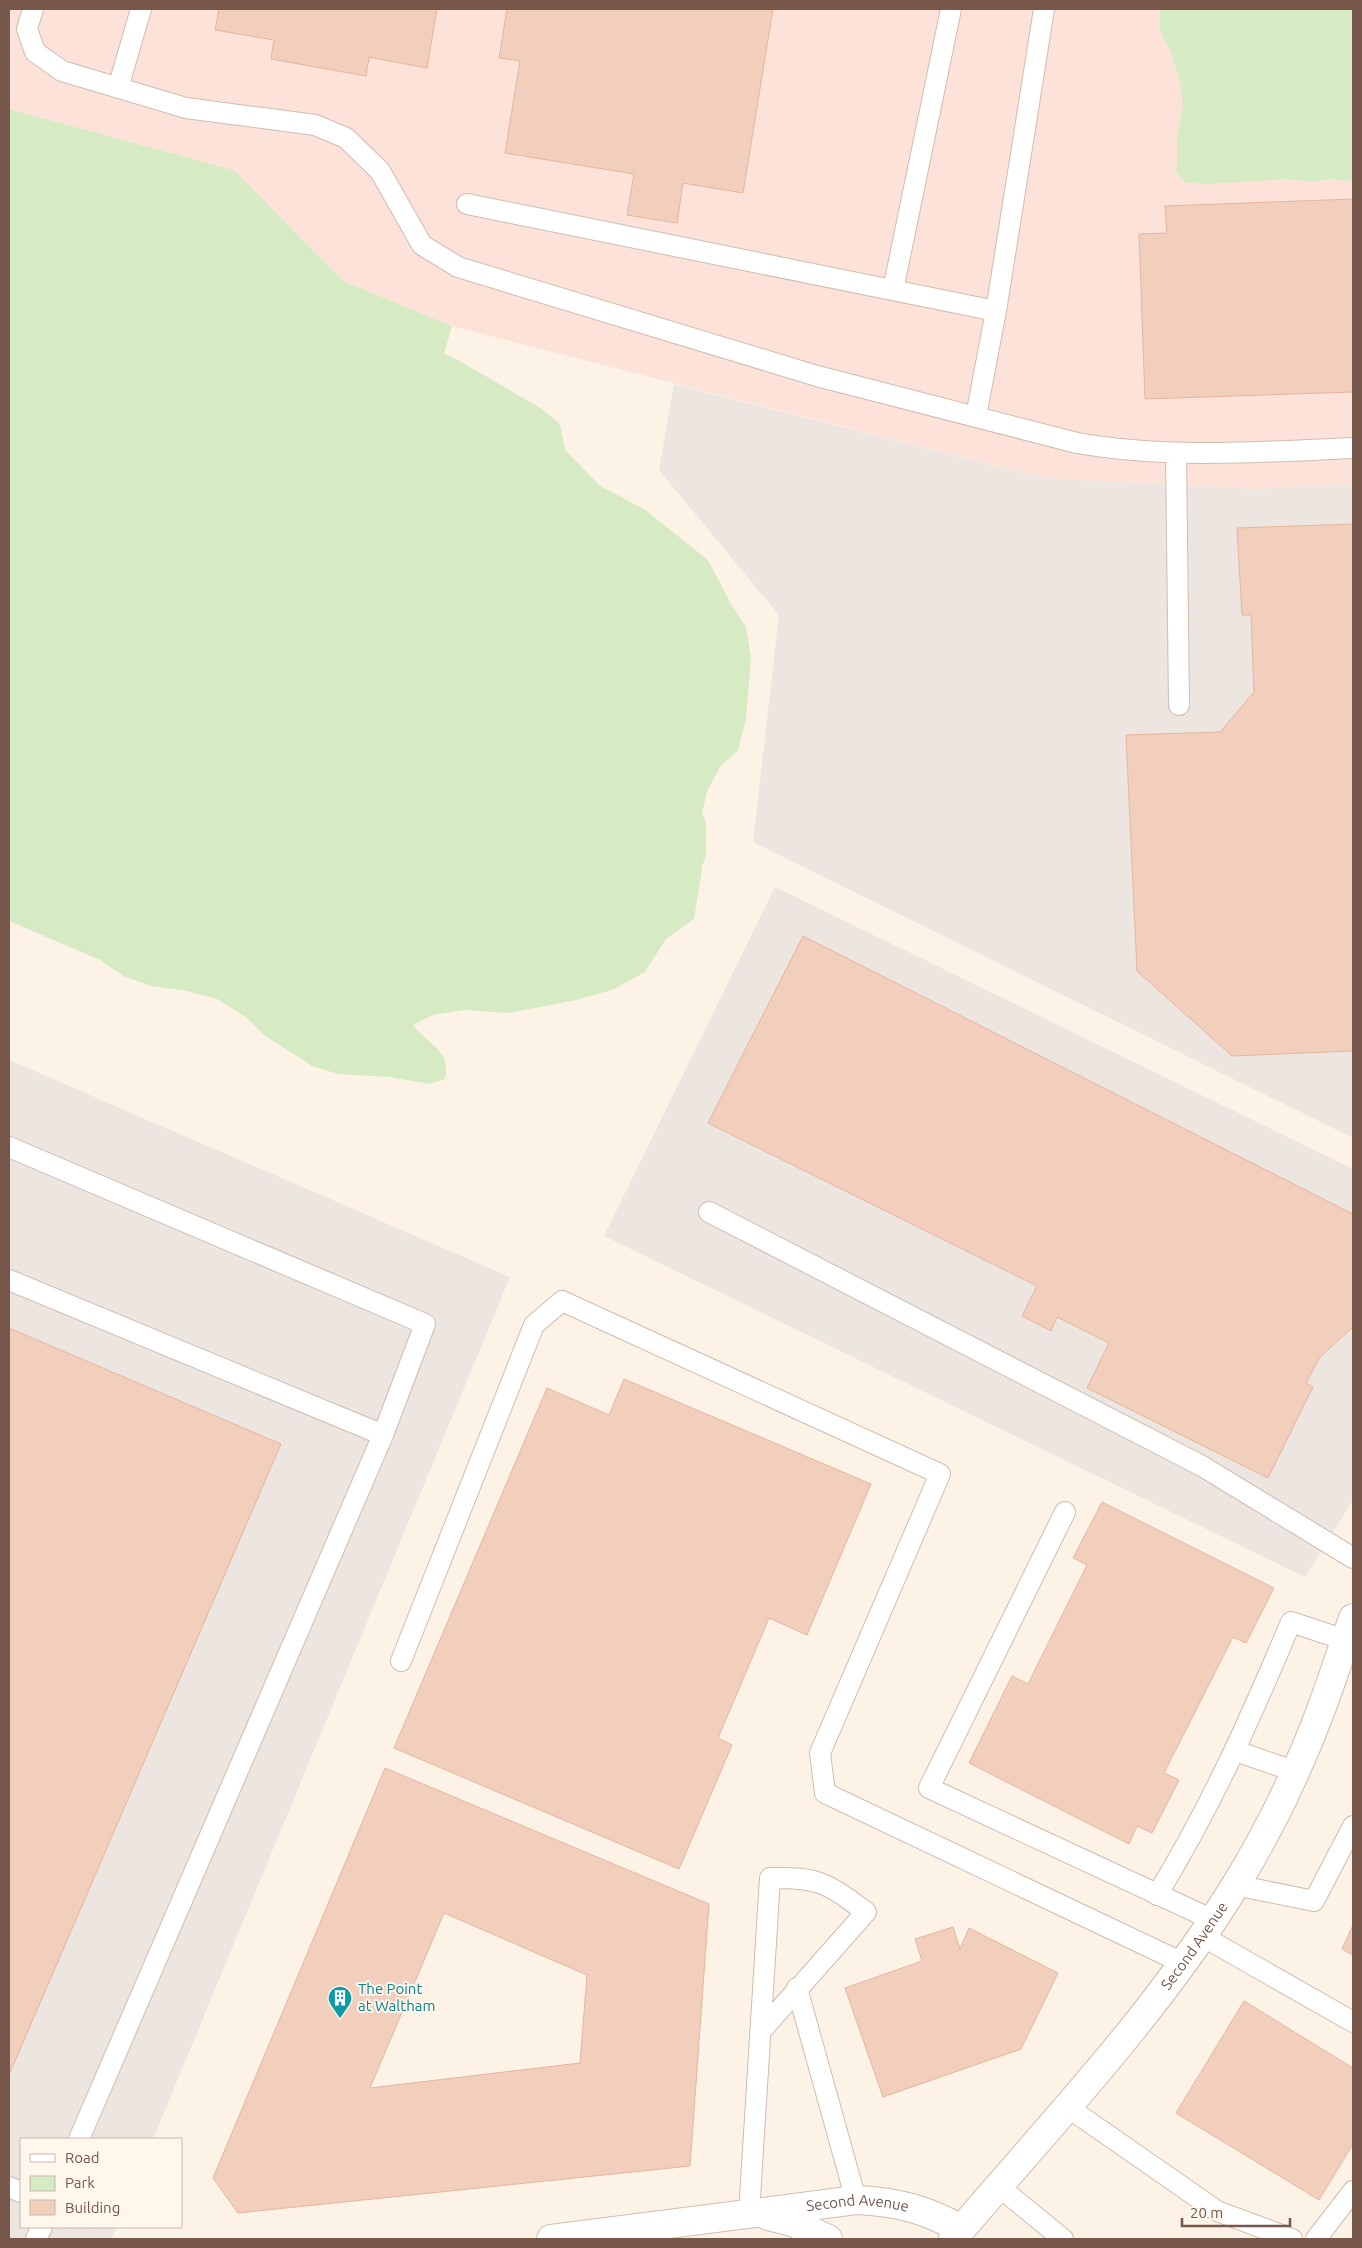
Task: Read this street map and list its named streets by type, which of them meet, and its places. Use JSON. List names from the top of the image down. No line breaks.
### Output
{"streets":{"street":["Second Avenue"]},"places":{"building":["The Point at Waltham"]},"legend":["Road","Park","Building"],"scale_bar":"20 m"}
